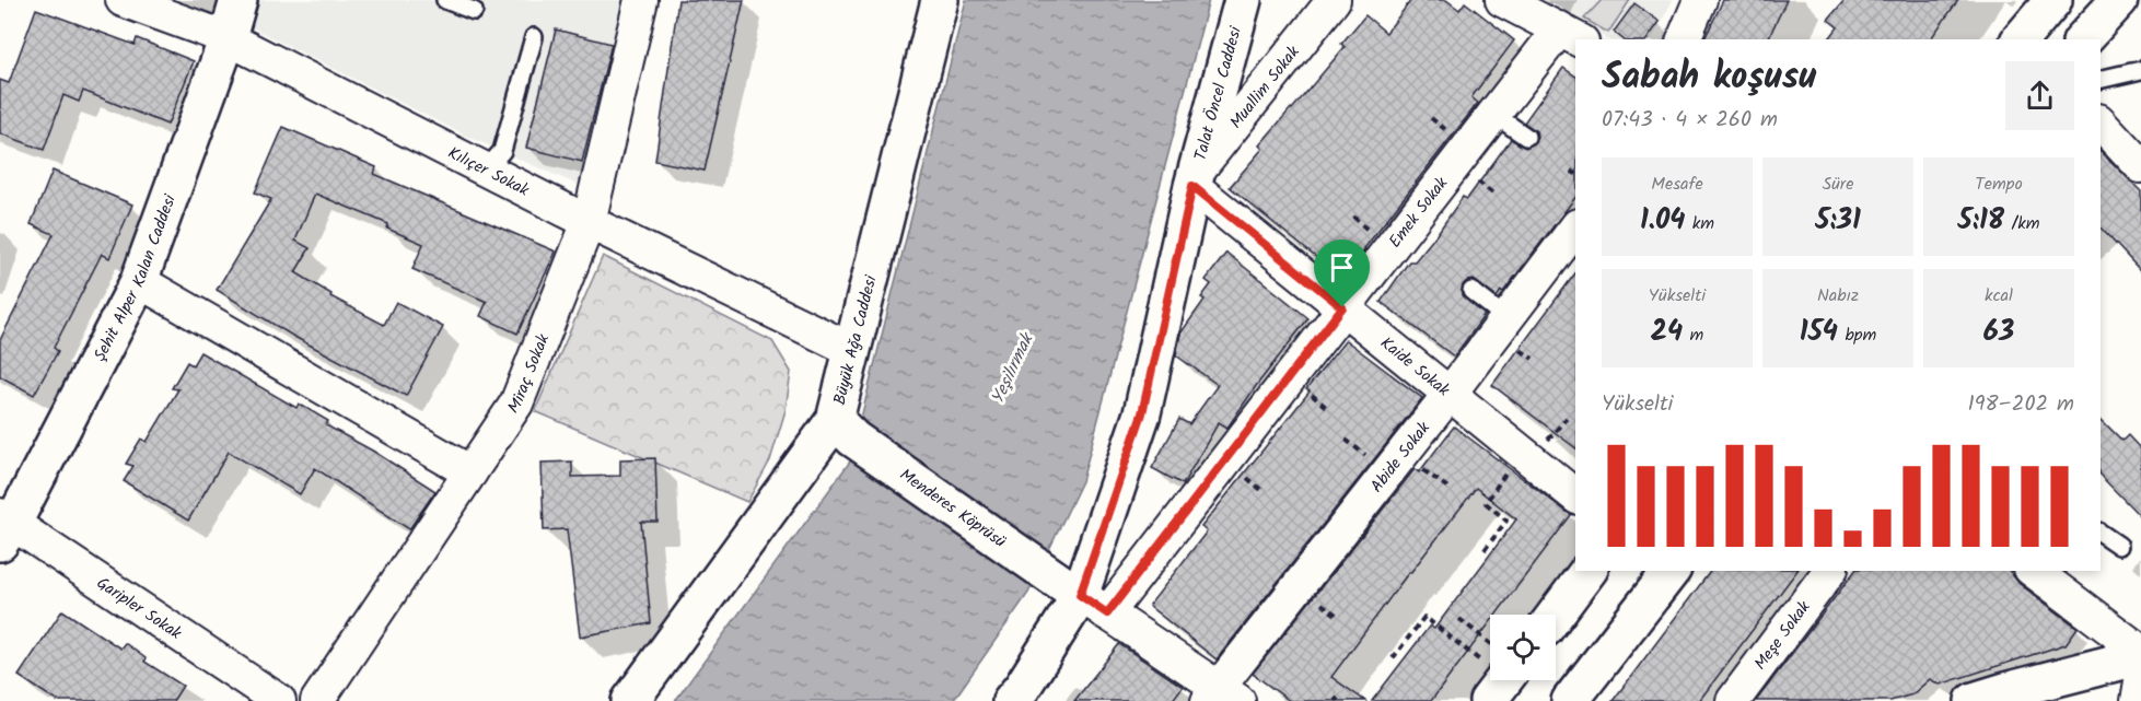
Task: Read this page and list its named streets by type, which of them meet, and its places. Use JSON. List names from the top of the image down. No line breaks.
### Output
{"streets":{"street":["Muallim Sokak","Talat Öncel Caddesi","Kılıçer Sokak","Emek Sokak","Şehit Alper Kalan Caddesi","Büyük Ağa Caddesi","Kaide Sokak","Miraç Sokak","Abide Sokak","Menderes Köprüsü","Garipler Sokak","Meşe Sokak"]},"crossings":[["Muallim Sokak","Talat Öncel Caddesi"],["Muallim Sokak","Kaide Sokak"],["Talat Öncel Caddesi","Emek Sokak"],["Talat Öncel Caddesi","Kaide Sokak"],["Talat Öncel Caddesi","Menderes Köprüsü"],["Kılıçer Sokak","Şehit Alper Kalan Caddesi"],["Kılıçer Sokak","Büyük Ağa Caddesi"],["Kılıçer Sokak","Miraç Sokak"],["Emek Sokak","Kaide Sokak"],["Emek Sokak","Menderes Köprüsü"],["Şehit Alper Kalan Caddesi","Garipler Sokak"],["Büyük Ağa Caddesi","Menderes Köprüsü"],["Kaide Sokak","Abide Sokak"]],"water":["Yeşilırmak"],"page":{"heading":["Sabah koşusu","07:43 · 4 × 260 m"],"stats":[["Mesafe","1.04 km"],["Süre","5:31"],["Tempo","5:18 /km"],["Yükselti","24 m"],["Nabız","154 bpm"],["kcal","63"]],"chart":["Yükselti","198–202 m"]}}
